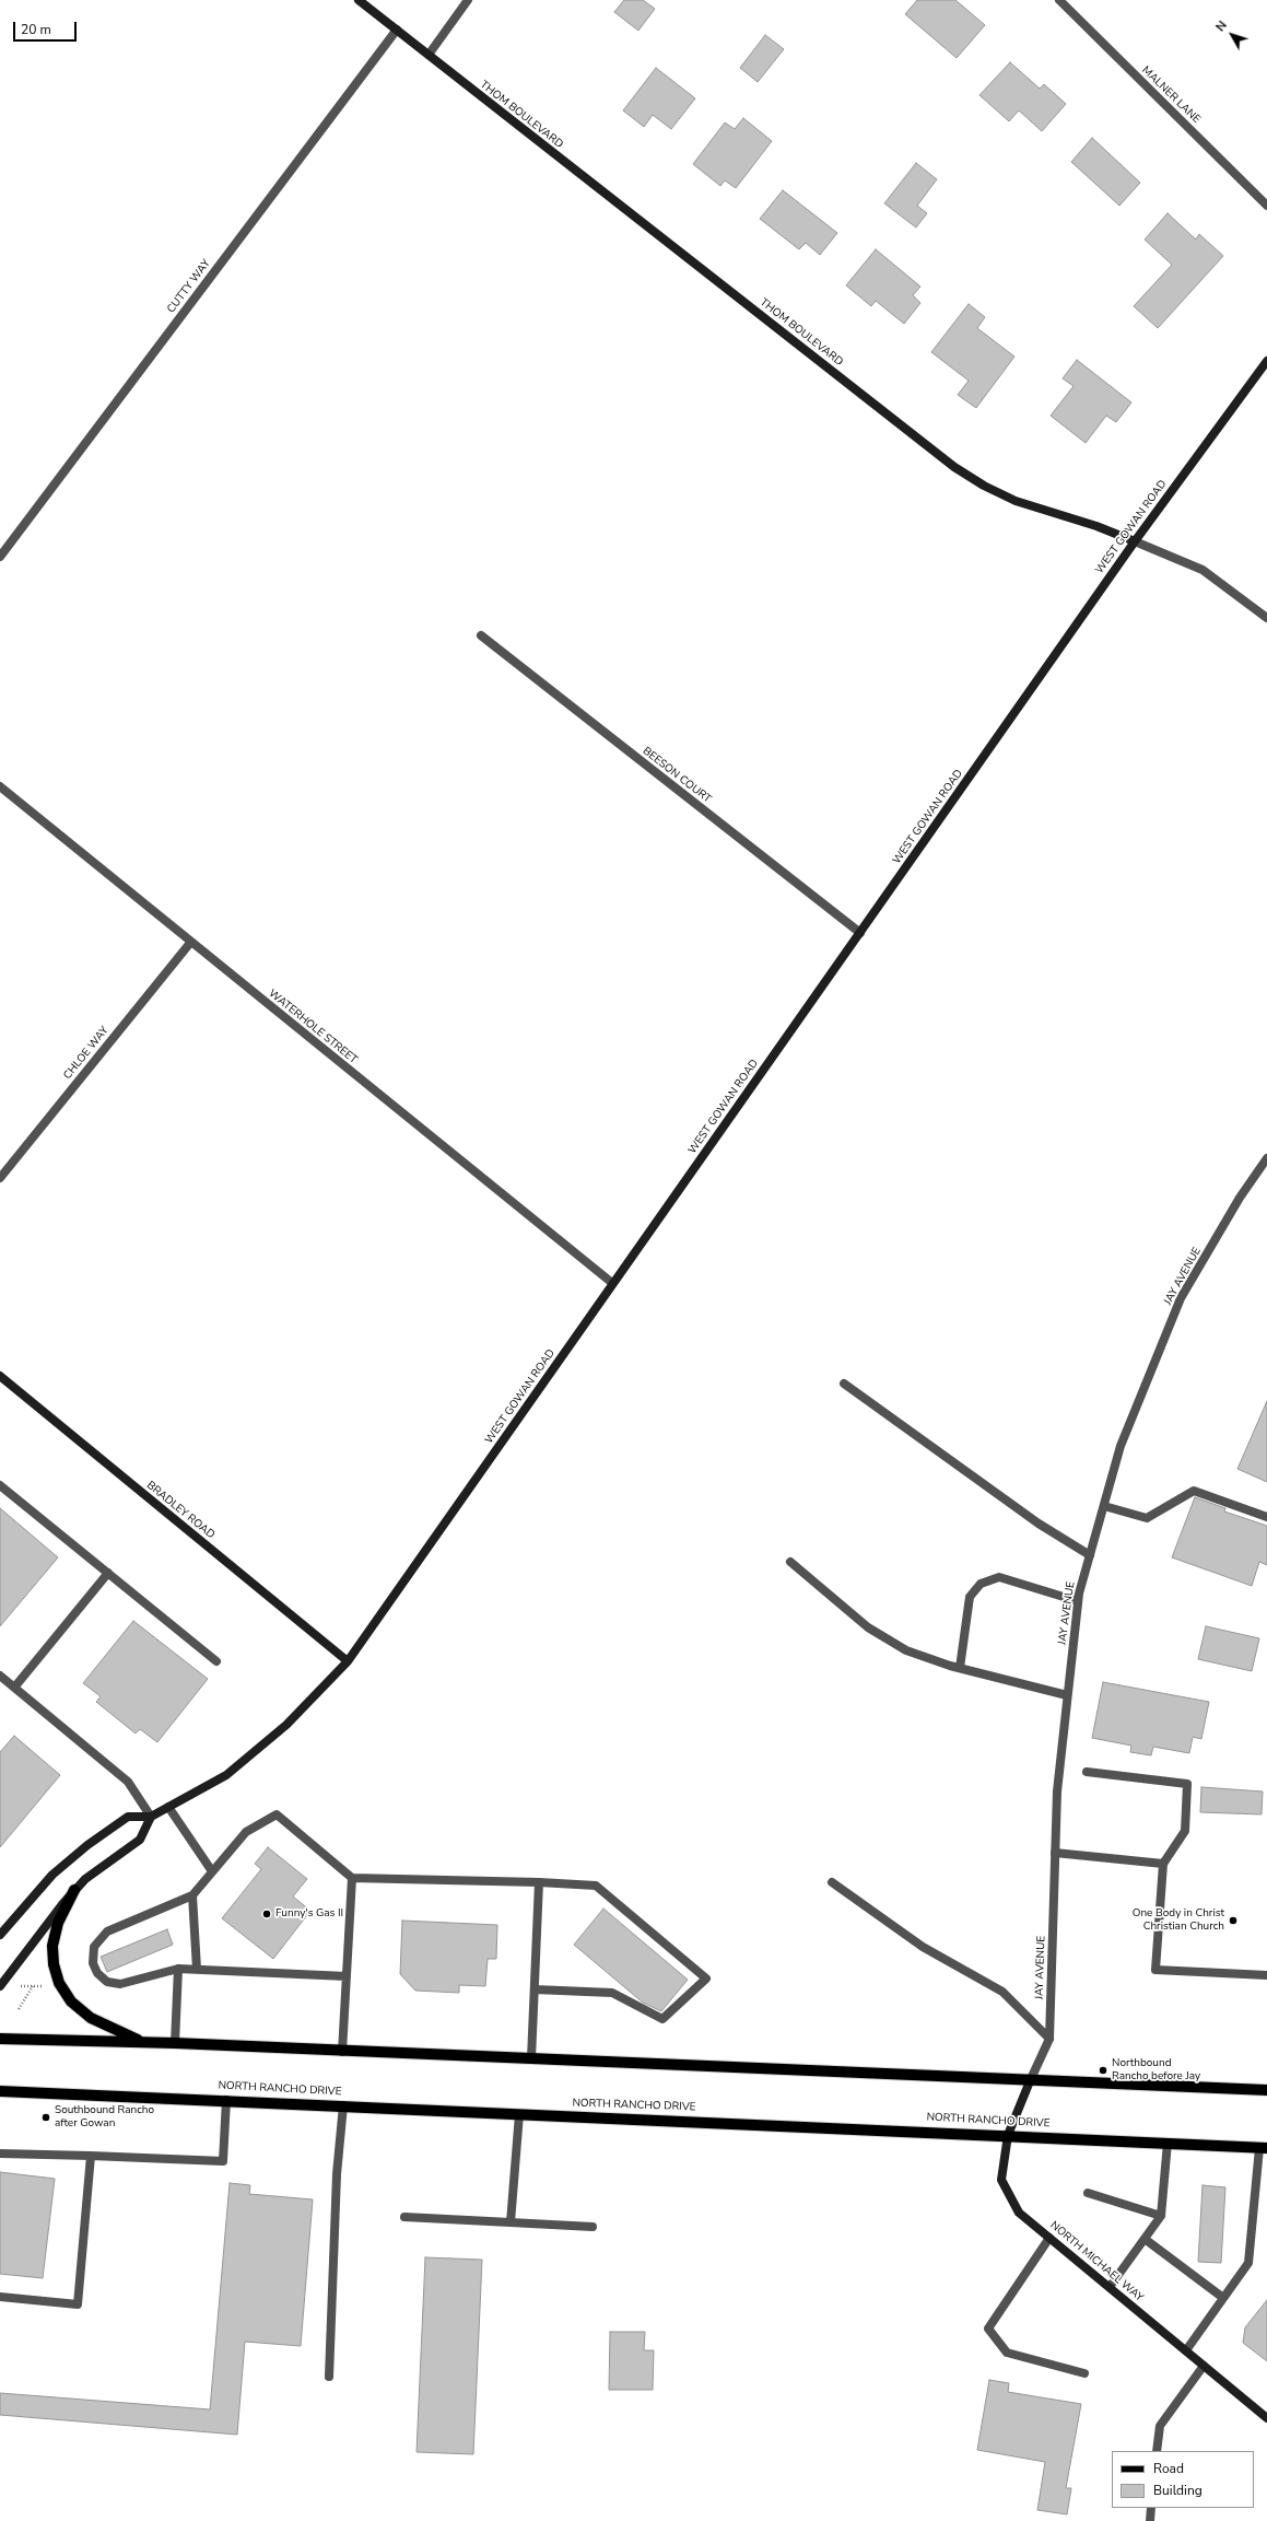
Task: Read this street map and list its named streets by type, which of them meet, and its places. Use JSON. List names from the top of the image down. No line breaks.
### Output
{"streets":{"main road":["NORTH RANCHO DRIVE"],"street":["MALNER LANE","THOM BOULEVARD","CUTTY WAY","WEST GOWAN ROAD","BEESON COURT","WATERHOLE STREET","CHLOE WAY","JAY AVENUE","BRADLEY ROAD","NORTH MICHAEL WAY"]},"crossings":[["THOM BOULEVARD","CUTTY WAY"],["THOM BOULEVARD","WEST GOWAN ROAD"],["WEST GOWAN ROAD","BEESON COURT"],["WEST GOWAN ROAD","WATERHOLE STREET"],["WEST GOWAN ROAD","BRADLEY ROAD"],["WATERHOLE STREET","CHLOE WAY"],["JAY AVENUE","NORTH MICHAEL WAY"],["NORTH RANCHO DRIVE","NORTH MICHAEL WAY"]],"places":["Funny's Gas II","One Body in Christ Christian Church","Northbound Rancho before Jay","Southbound Rancho after Gowan"],"legend":["Road","Building"],"scale_bar":"20 m","north":"top left"}
